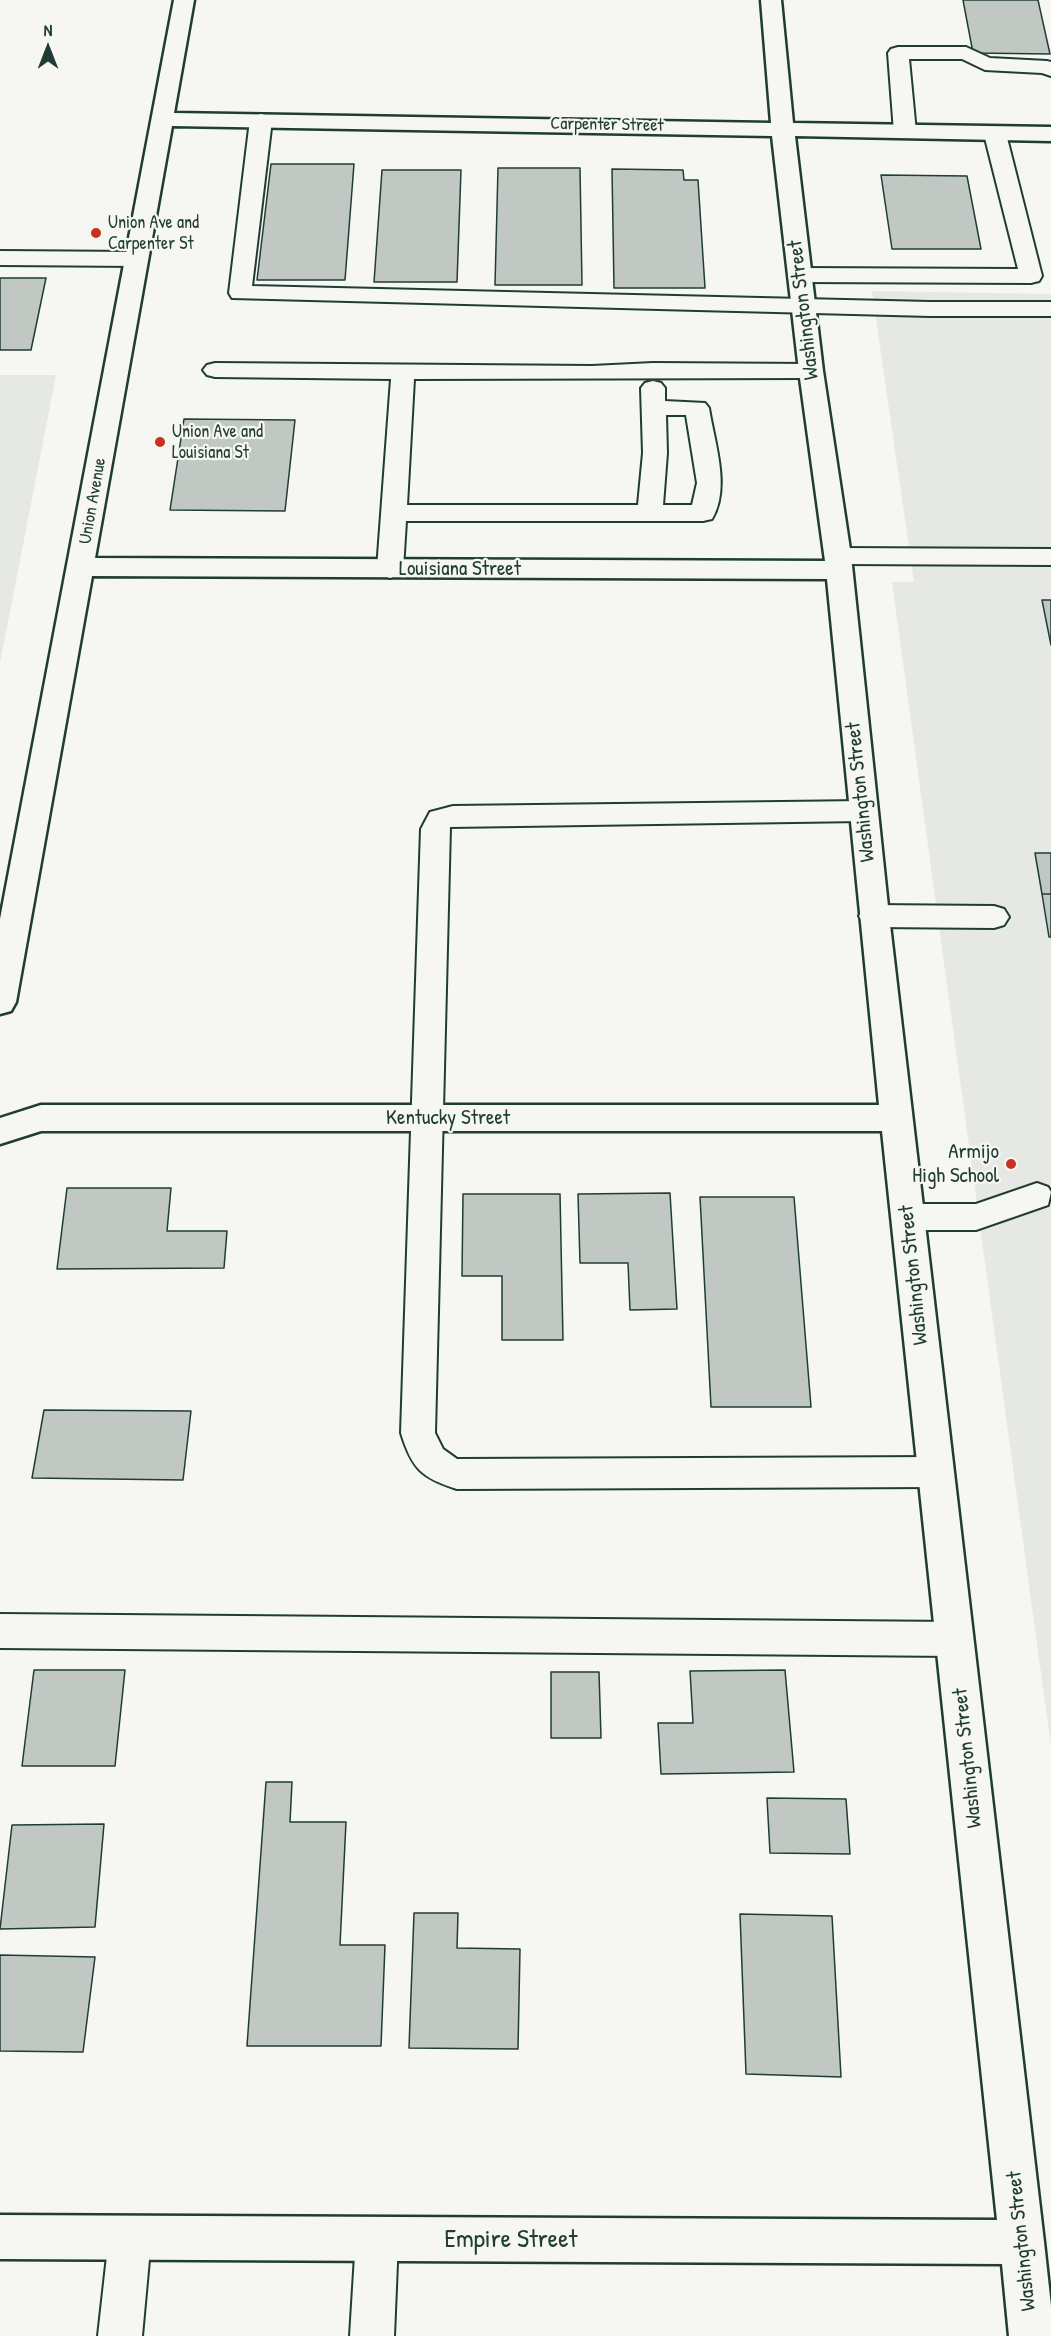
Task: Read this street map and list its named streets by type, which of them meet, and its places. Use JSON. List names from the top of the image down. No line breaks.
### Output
{"streets":{"street":["Carpenter Street","Washington Street","Union Avenue","Louisiana Street","Kentucky Street","Empire Street"]},"crossings":[["Carpenter Street","Washington Street"],["Carpenter Street","Union Avenue"],["Washington Street","Louisiana Street"],["Washington Street","Kentucky Street"],["Washington Street","Empire Street"],["Union Avenue","Louisiana Street"]],"places":["Union Ave and Carpenter St","Union Ave and Louisiana St","Armijo High School"],"north":"top"}
